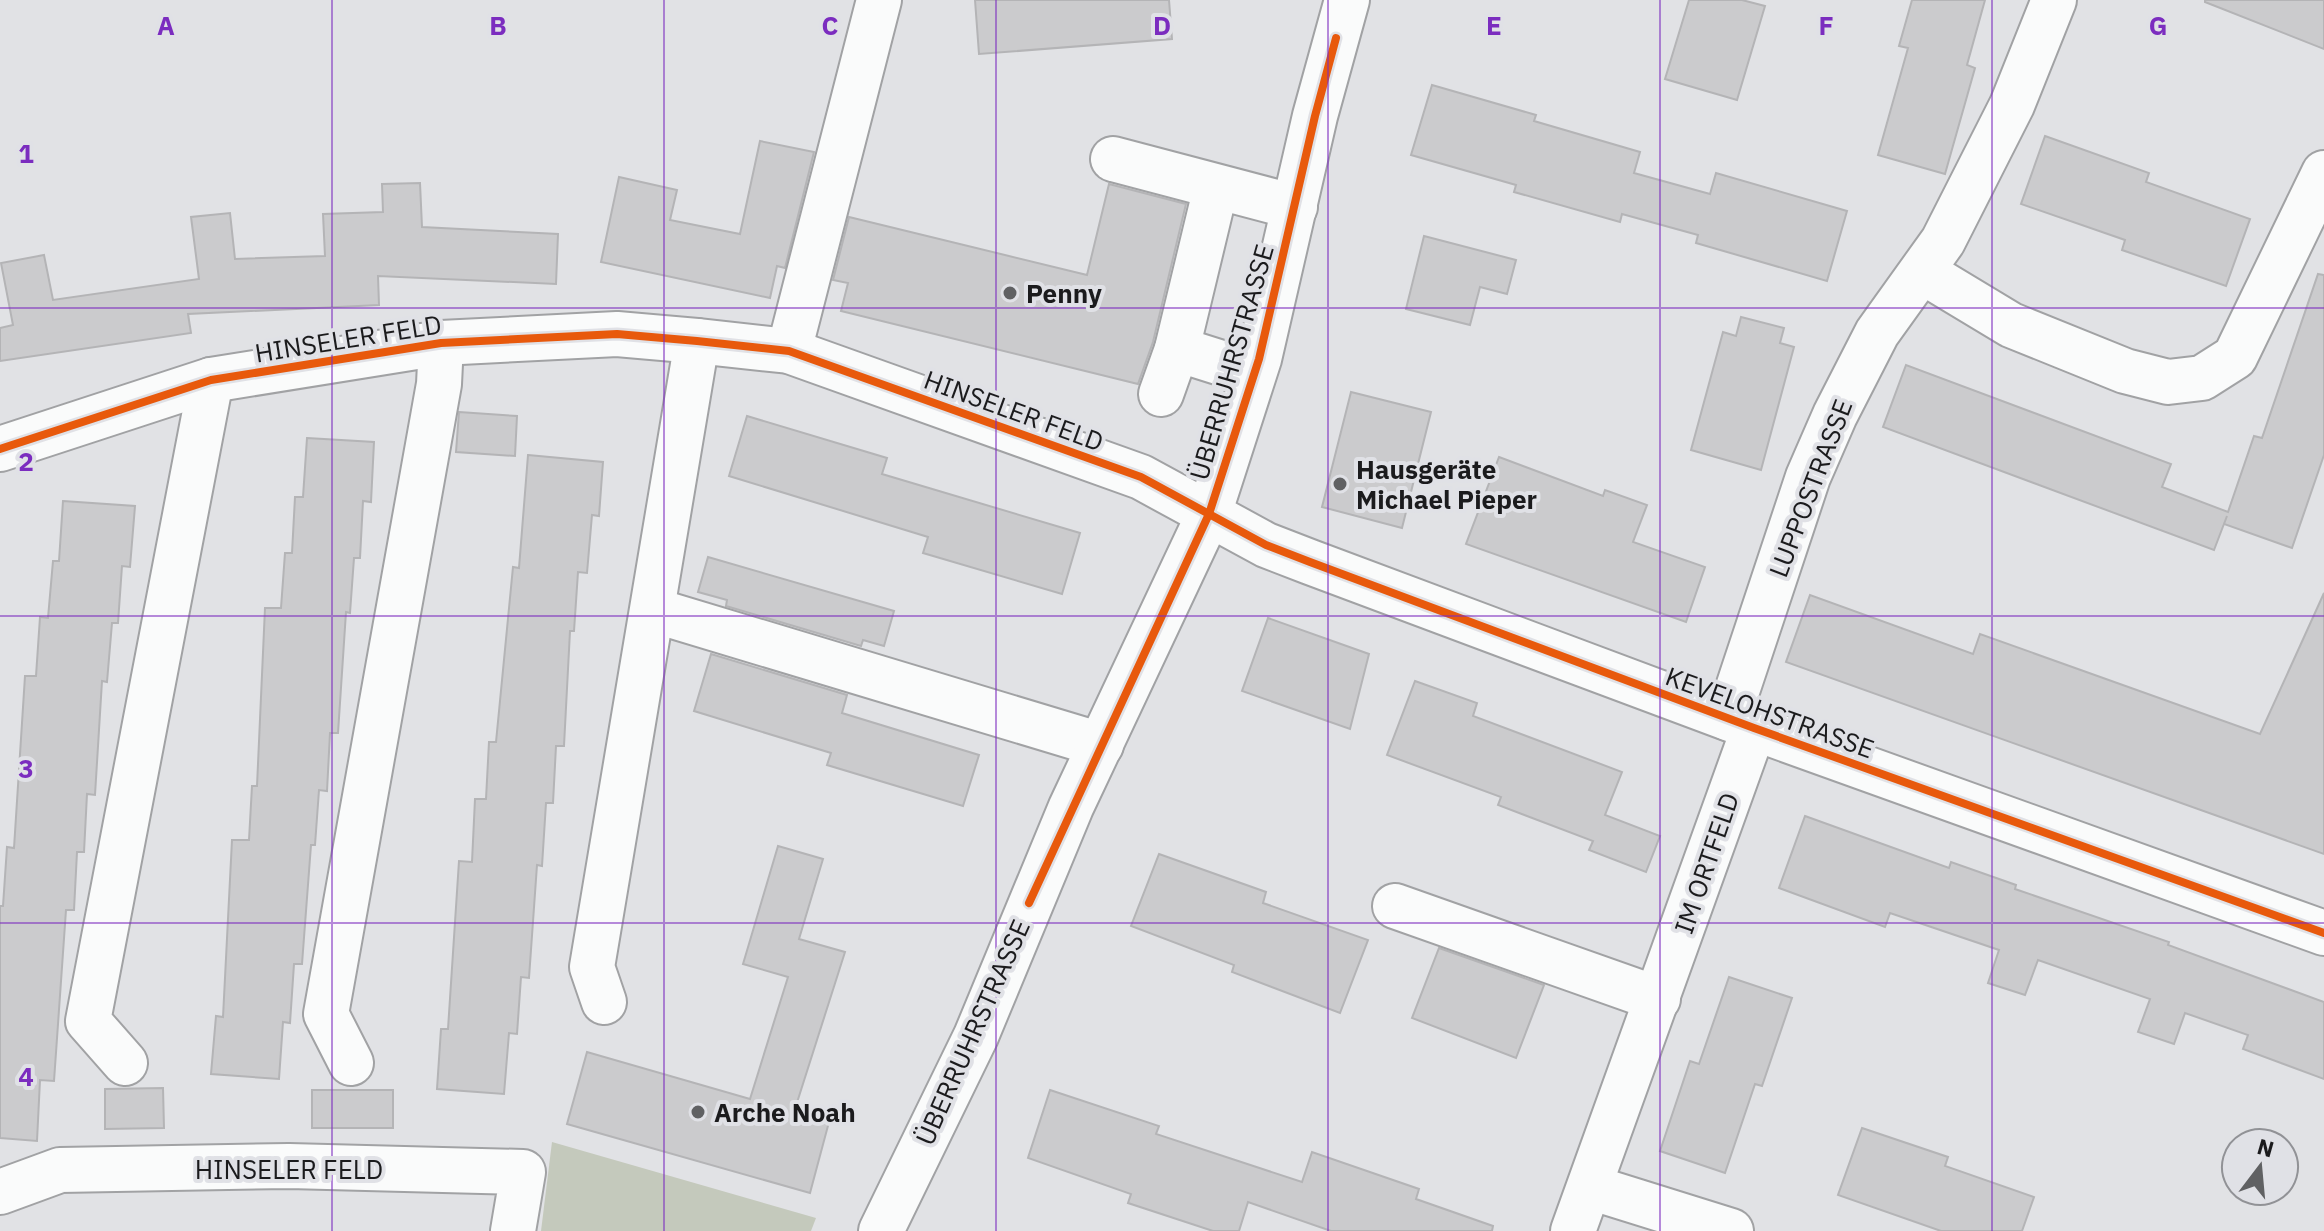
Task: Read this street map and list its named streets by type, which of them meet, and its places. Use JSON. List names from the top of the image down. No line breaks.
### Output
{"streets":{"street":["HINSELER FELD","ÜBERRUHRSTRASSE","LUPPOSTRASSE","KEVELOHSTRASSE","IM ORTFELD"]},"crossings":[["HINSELER FELD","ÜBERRUHRSTRASSE"],["HINSELER FELD","KEVELOHSTRASSE"],["ÜBERRUHRSTRASSE","KEVELOHSTRASSE"],["LUPPOSTRASSE","KEVELOHSTRASSE"],["LUPPOSTRASSE","IM ORTFELD"],["KEVELOHSTRASSE","IM ORTFELD"]],"places":["Penny","Hausgeräte Michael Pieper","Arche Noah"],"north":"top","grid":{"columns":["A","B","C","D","E","F","G"],"rows":["1","2","3","4"]}}
